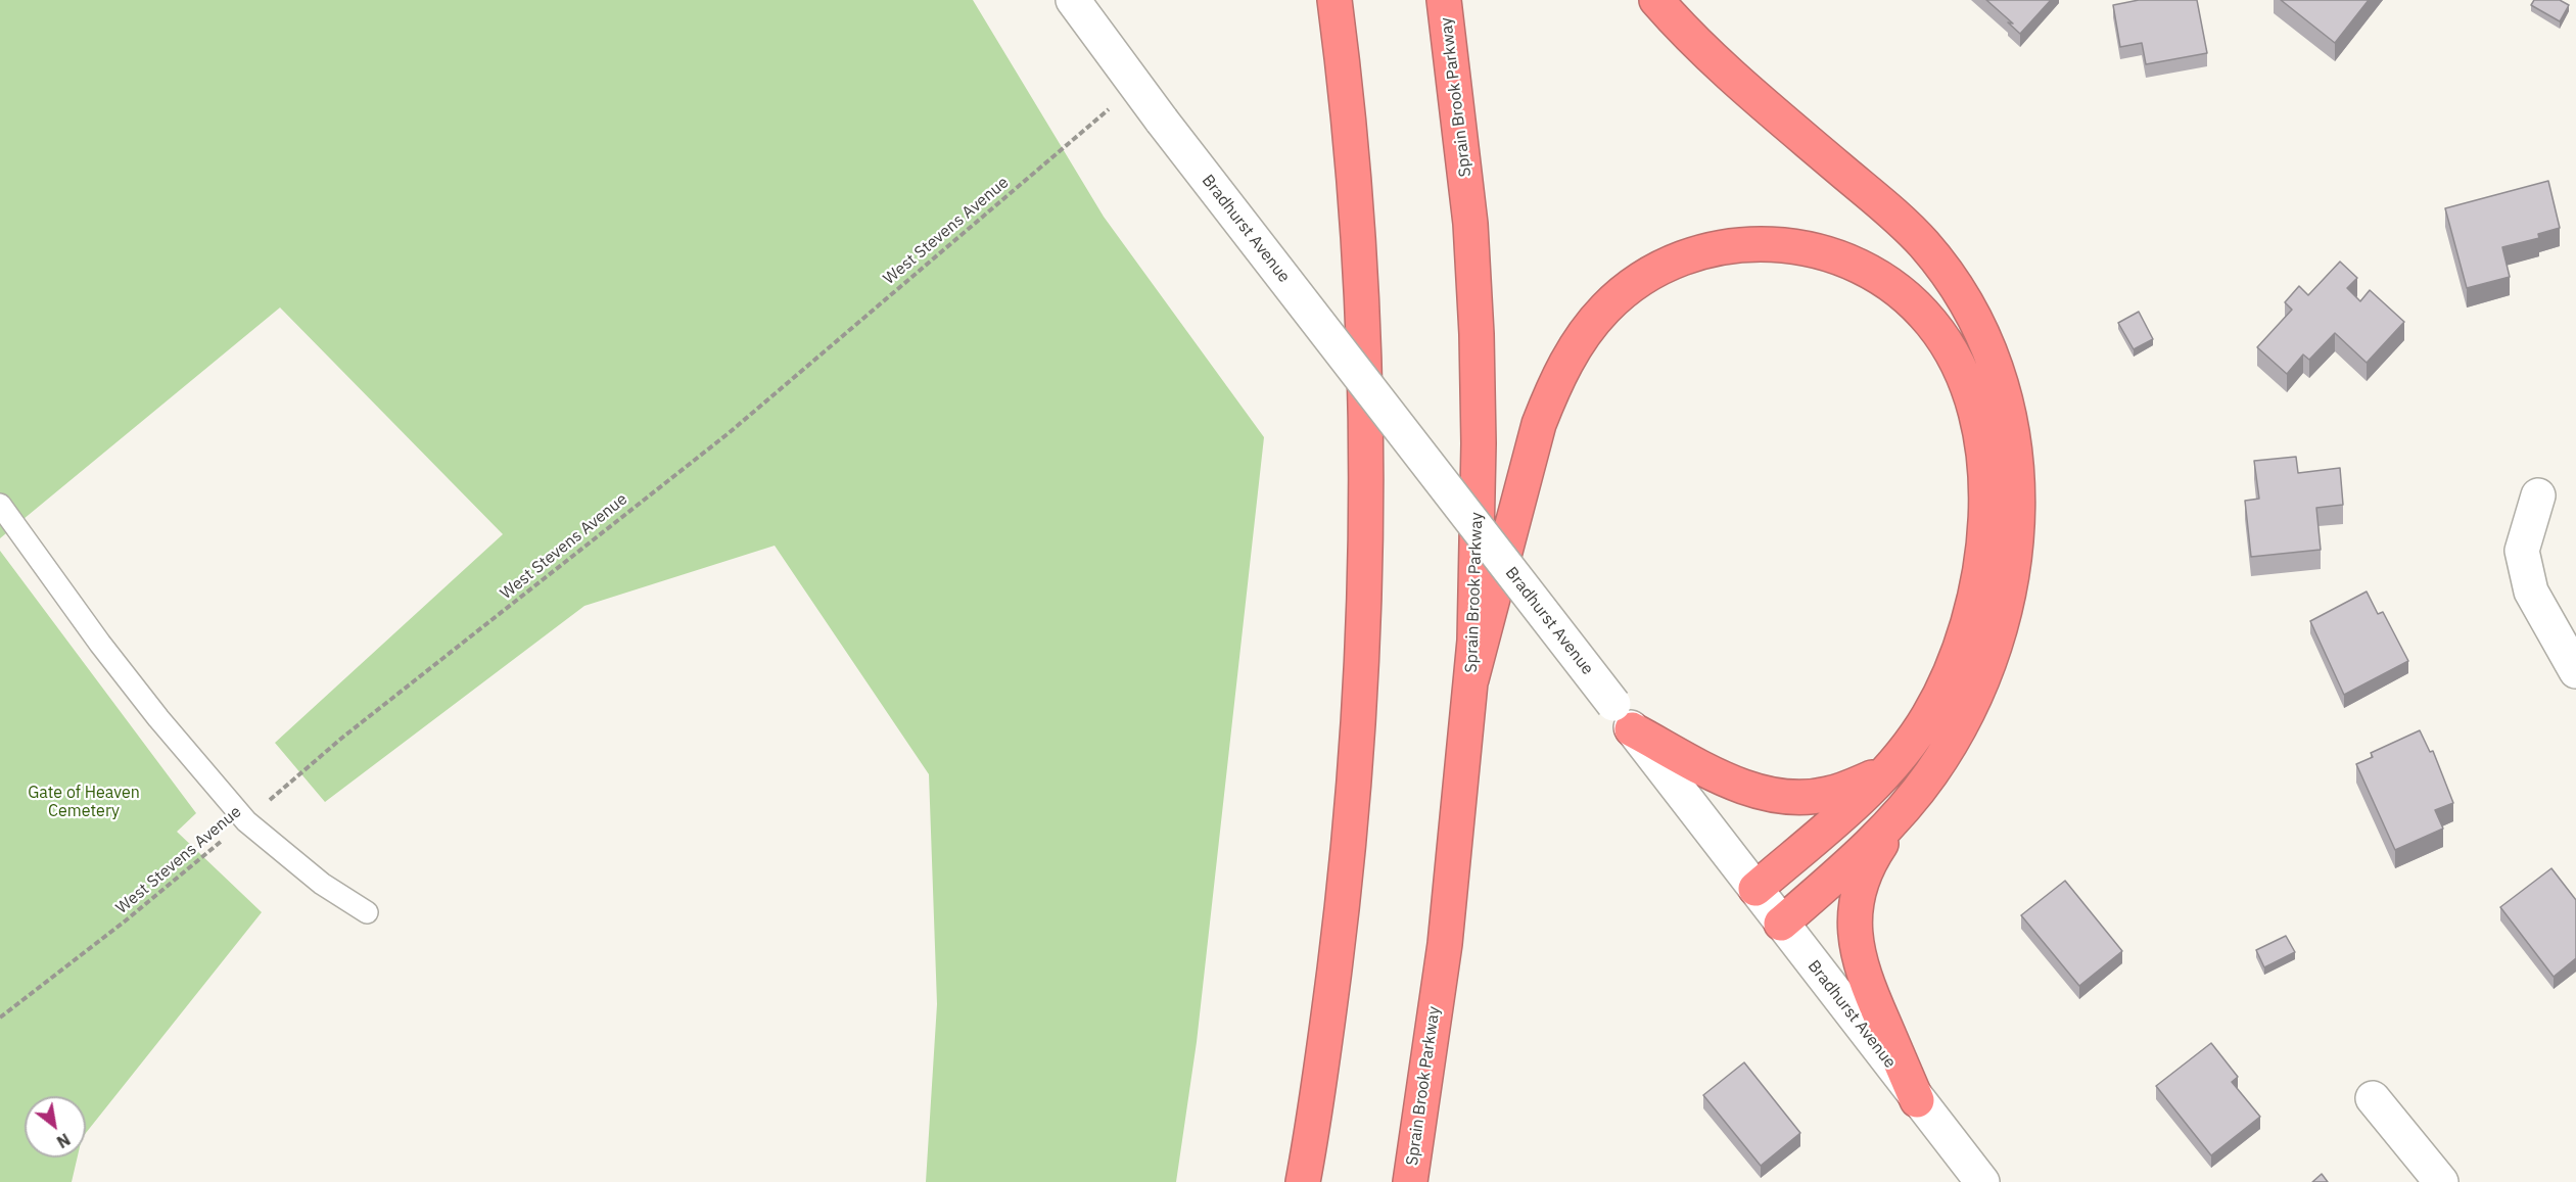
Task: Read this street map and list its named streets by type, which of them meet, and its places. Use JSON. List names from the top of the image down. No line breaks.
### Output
{"streets":{"highway":["Sprain Brook Parkway"],"main road":["Bradhurst Avenue"],"path":["West Stevens Avenue"]},"crossings":[["Bradhurst Avenue","West Stevens Avenue"]],"parks":["Gate of Heaven Cemetery"],"north":"bottom right"}
